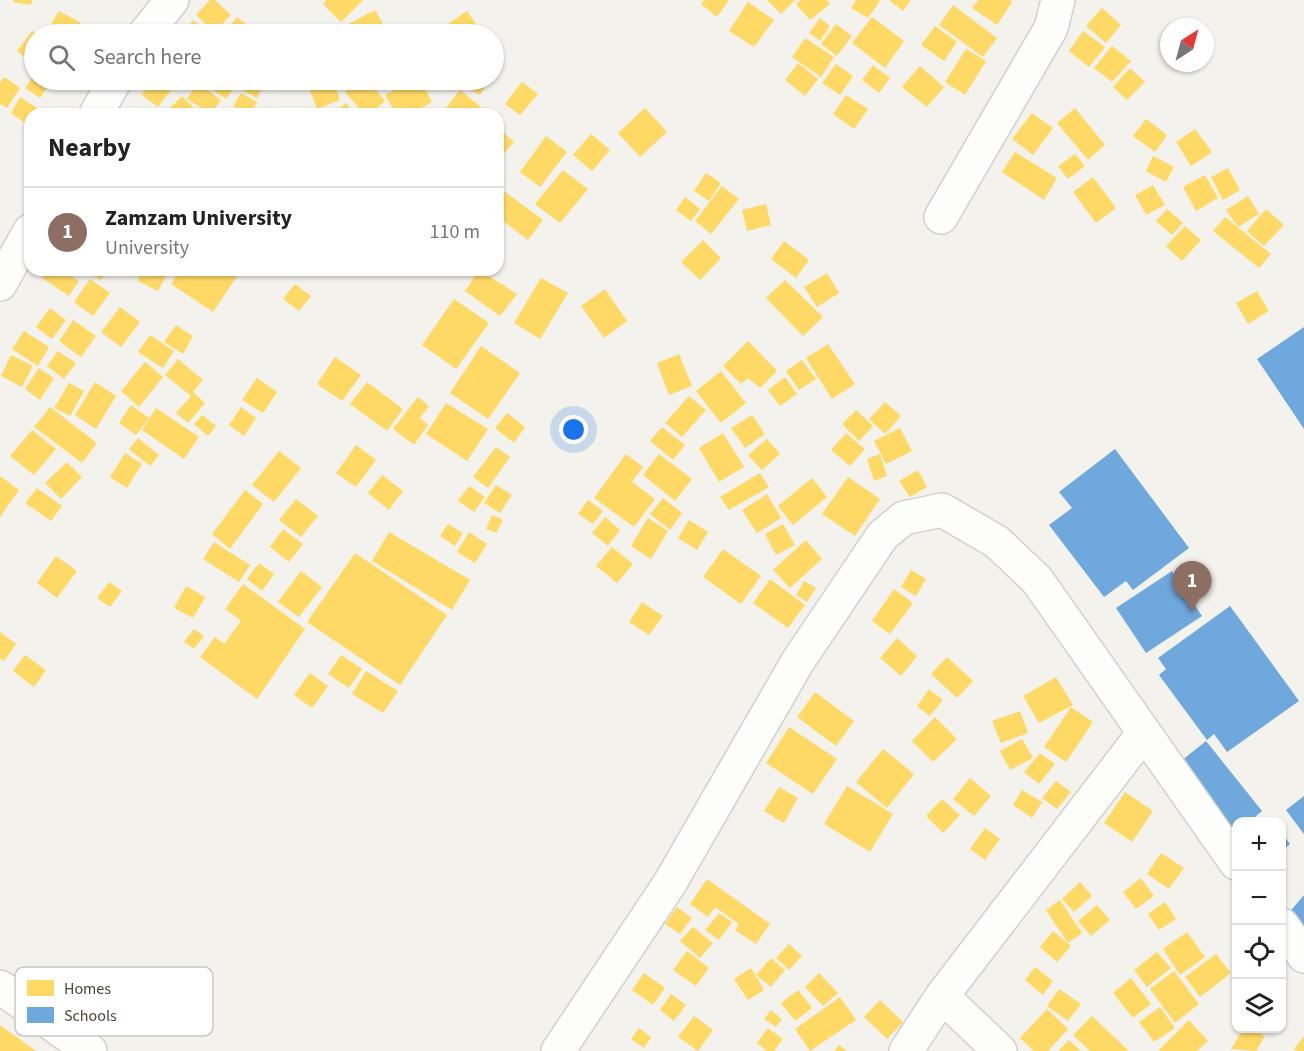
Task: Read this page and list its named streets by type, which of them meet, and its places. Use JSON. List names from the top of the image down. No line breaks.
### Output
{"legend":["Homes","Schools"],"north":"top right","page":{"search":"Search here","heading":"Nearby","list":[{"mark":"1","name":"Zamzam University","note":"University","value":"110 m"}],"pins":"1","map_buttons":["+","−"]}}
